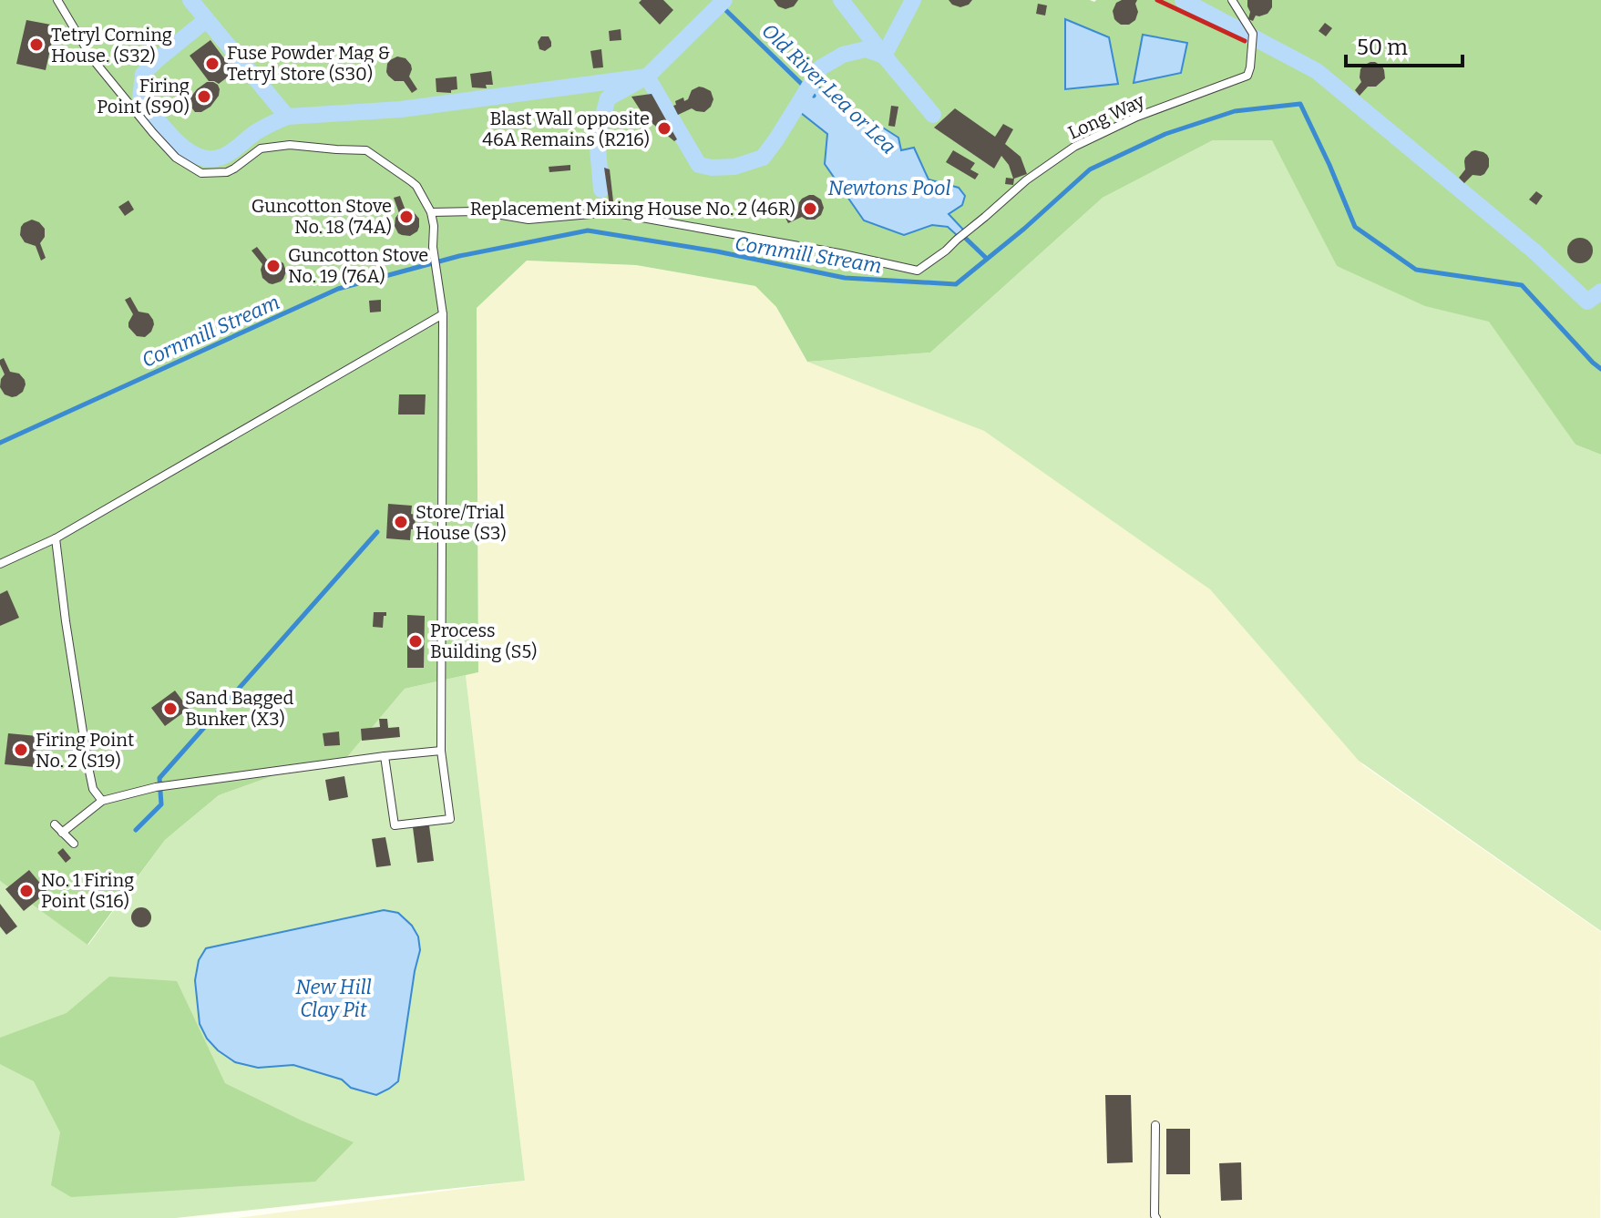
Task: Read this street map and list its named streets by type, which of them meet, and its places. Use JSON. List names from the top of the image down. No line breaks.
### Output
{"streets":{"lane":["Long Way"]},"water":["Old River Lea or Lea","Newtons Pool","Cornmill Stream","New Hill Clay Pit"],"places":["Tetryl Corning House. (S32)","Fuse Powder Mag & Tetryl Store (S30)","Firing Point (S90)","Blast Wall opposite 46A Remains (R216)","Replacement Mixing House No. 2 (46R)","Guncotton Stove No. 18 (74A)","Guncotton Stove No. 19 (76A)","Store/Trial House (S3)","Process Building (S5)","Sand Bagged Bunker (X3)","Firing Point No. 2 (S19)","No. 1 Firing Point (S16)"],"scale_bar":"50 m"}
